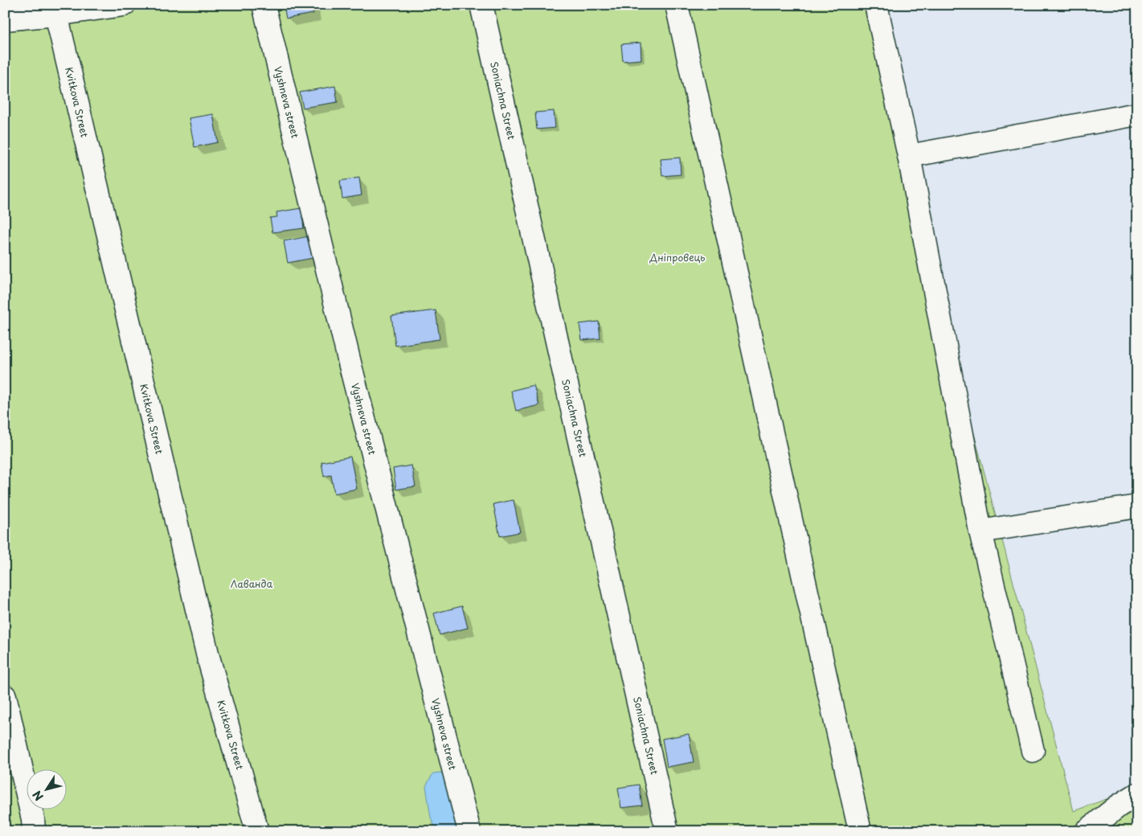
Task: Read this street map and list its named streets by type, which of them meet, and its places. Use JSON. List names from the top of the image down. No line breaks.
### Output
{"streets":{"street":["Soniachna Street","Kvitkova Street","Vyshneva street"]},"parks":["Дніпровець","Лаванда"],"north":"bottom left"}
